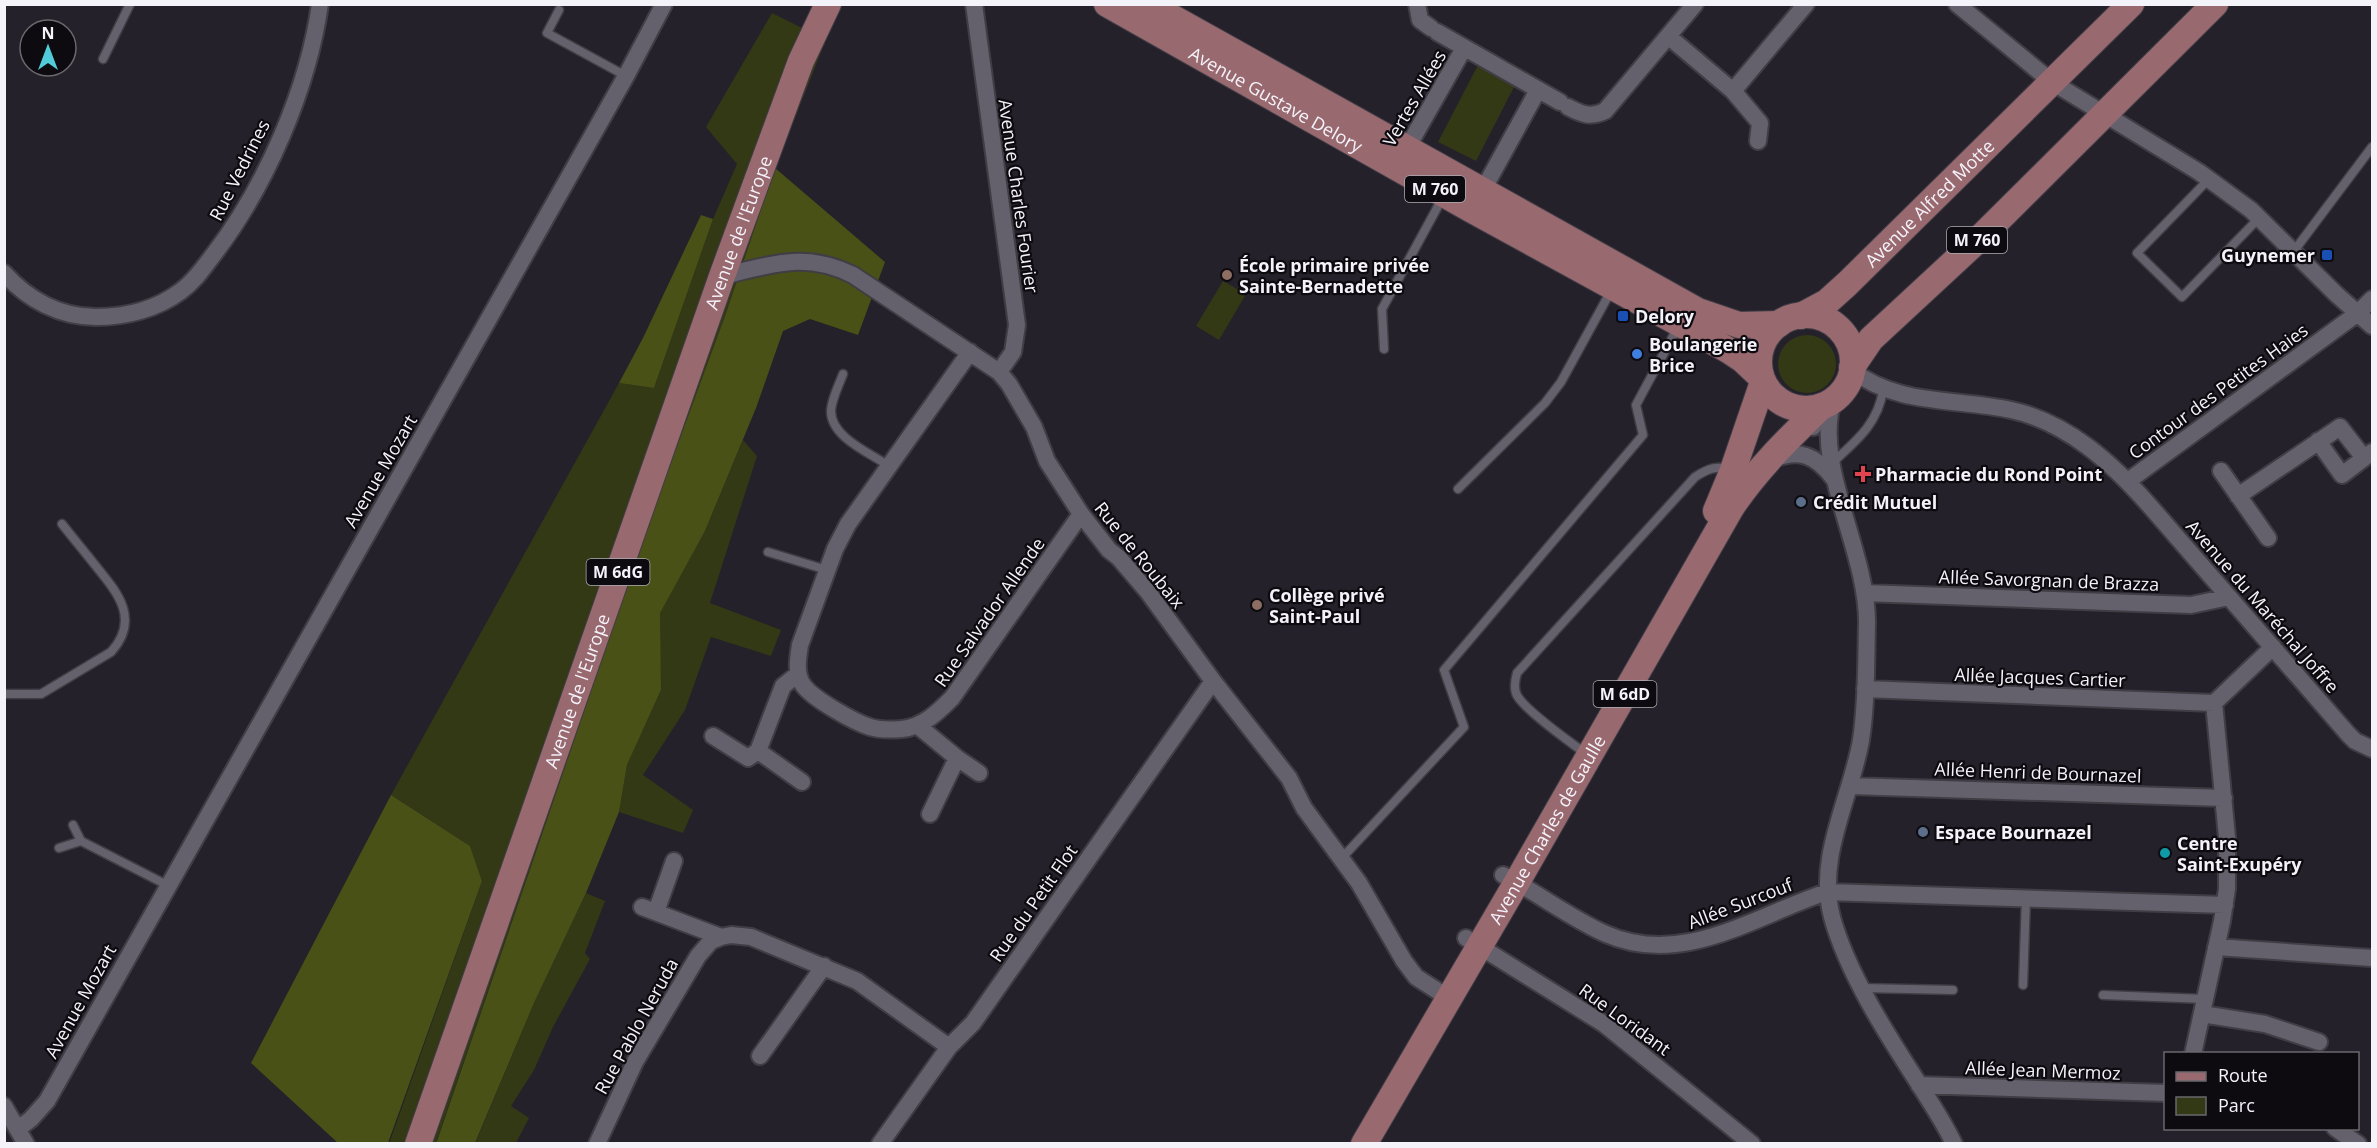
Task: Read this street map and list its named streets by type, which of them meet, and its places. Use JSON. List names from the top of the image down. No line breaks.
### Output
{"streets":{"main road":["Avenue Gustave Delory","M 760","Avenue Alfred Motte","Avenue de l'Europe","M 6dG","M 6dD","Avenue Charles de Gaulle"],"street":["Vertes Allées","Rue Vedrines","Avenue Charles Fourier","Contour des Petites Haies","Avenue Mozart","Rue de Roubaix","Allée Savorgnan de Brazza","Avenue du Maréchal Joffre","Rue Salvador Allende","Allée Jacques Cartier","Allée Henri de Bournazel","Rue du Petit Flot","Allée Surcouf","Rue Loridant","Rue Pablo Neruda","Allée Jean Mermoz"]},"crossings":[["Vertes Allées","Avenue Gustave Delory"],["Avenue Gustave Delory","M 760"],["Avenue Gustave Delory","Avenue Alfred Motte"],["Avenue Gustave Delory","Contour des Petites Haies"],["Avenue Gustave Delory","Avenue Charles de Gaulle"],["M 760","Avenue Alfred Motte"],["M 760","Contour des Petites Haies"],["M 760","Avenue Charles de Gaulle"],["Avenue Charles Fourier","Rue de Roubaix"],["Avenue Alfred Motte","Contour des Petites Haies"],["Avenue Alfred Motte","Avenue Charles de Gaulle"],["Avenue de l'Europe","Rue de Roubaix"],["Contour des Petites Haies","Avenue du Maréchal Joffre"],["Contour des Petites Haies","Avenue Charles de Gaulle"],["Rue de Roubaix","Rue Salvador Allende"],["Rue de Roubaix","Avenue Charles de Gaulle"],["Rue de Roubaix","Rue du Petit Flot"],["Allée Savorgnan de Brazza","Avenue du Maréchal Joffre"],["Avenue Charles de Gaulle","Allée Surcouf"],["Avenue Charles de Gaulle","Rue Loridant"]],"places":{"transit":["Guynemer","Delory"],"other":["École primaire privée Sainte-Bernadette","Boulangerie Brice","Crédit Mutuel","Collège privé Saint-Paul","Espace Bournazel","Centre Saint-Exupéry"],"health":["Pharmacie du Rond Point"]},"legend":["Route","Parc"],"north":"top"}
